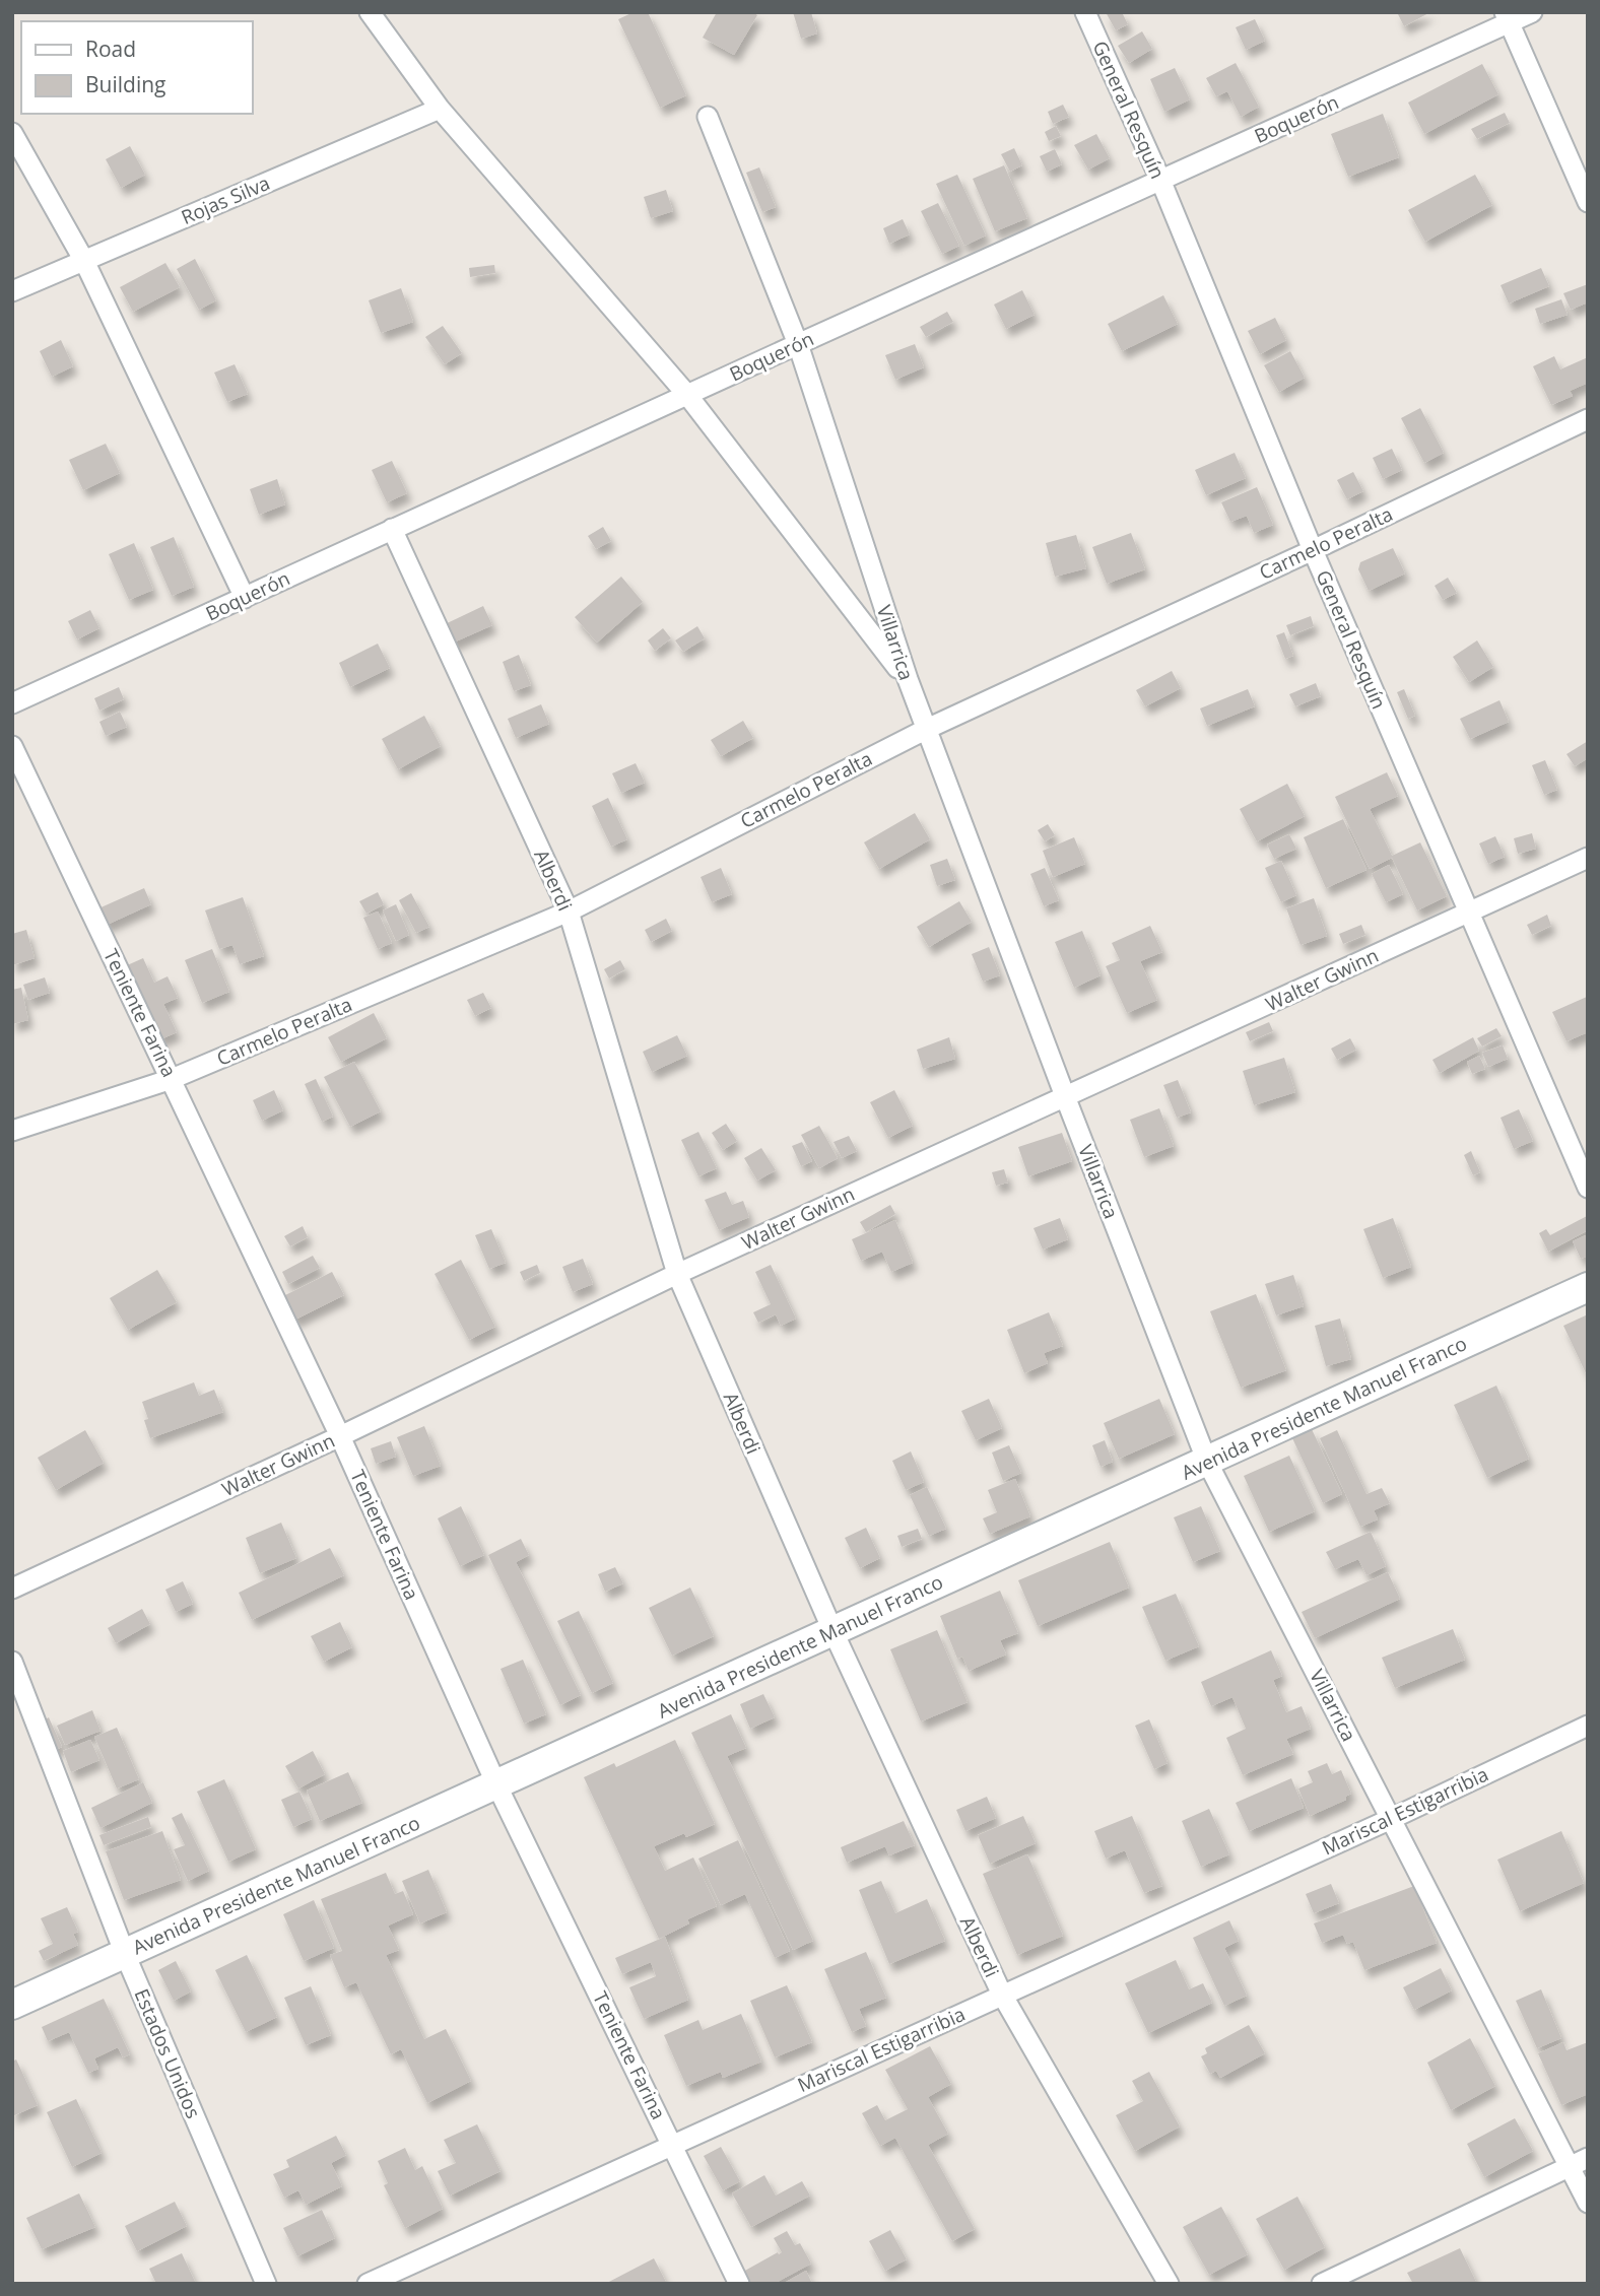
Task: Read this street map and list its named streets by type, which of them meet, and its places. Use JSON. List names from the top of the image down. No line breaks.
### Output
{"streets":{"main road":["Avenida Presidente Manuel Franco"],"street":["General Resquín","Boquerón","Rojas Silva","Carmelo Peralta","Villarrica","Alberdi","Walter Gwinn","Teniente Farina","Mariscal Estigarribia","Estados Unidos"]},"crossings":[["General Resquín","Boquerón"],["General Resquín","Carmelo Peralta"],["General Resquín","Walter Gwinn"],["Boquerón","Villarrica"],["Boquerón","Alberdi"],["Carmelo Peralta","Villarrica"],["Carmelo Peralta","Alberdi"],["Carmelo Peralta","Teniente Farina"],["Villarrica","Walter Gwinn"],["Villarrica","Avenida Presidente Manuel Franco"],["Villarrica","Mariscal Estigarribia"],["Alberdi","Walter Gwinn"],["Alberdi","Avenida Presidente Manuel Franco"],["Alberdi","Mariscal Estigarribia"],["Walter Gwinn","Teniente Farina"],["Teniente Farina","Avenida Presidente Manuel Franco"],["Teniente Farina","Mariscal Estigarribia"],["Avenida Presidente Manuel Franco","Estados Unidos"]],"legend":["Road","Building"]}
